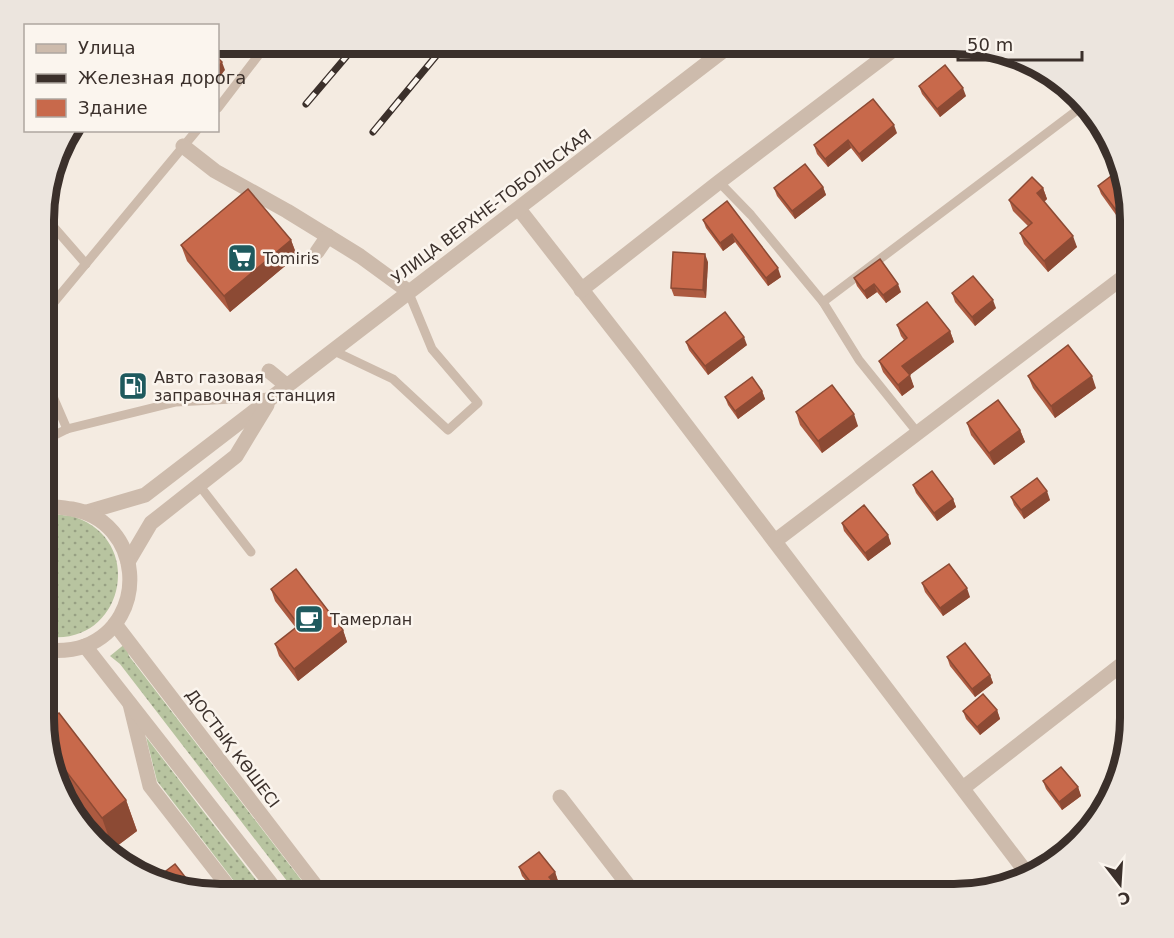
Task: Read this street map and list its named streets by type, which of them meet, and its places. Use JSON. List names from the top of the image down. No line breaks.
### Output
{"streets":{"street":["УЛИЦА ВЕРХНЕ-ТОБОЛЬСКАЯ","ДОСТЫҚ КӨШЕСІ"]},"crossings":[["УЛИЦА ВЕРХНЕ-ТОБОЛЬСКАЯ","ДОСТЫҚ КӨШЕСІ"]],"places":{"supermarket":["Tomiris"],"fuel station":["Авто газовая заправочная станция"],"cafe":["Тамерлан"]},"legend":["Улица","Железная дорога","Здание"],"scale_bar":"50 m","north":"bottom"}
